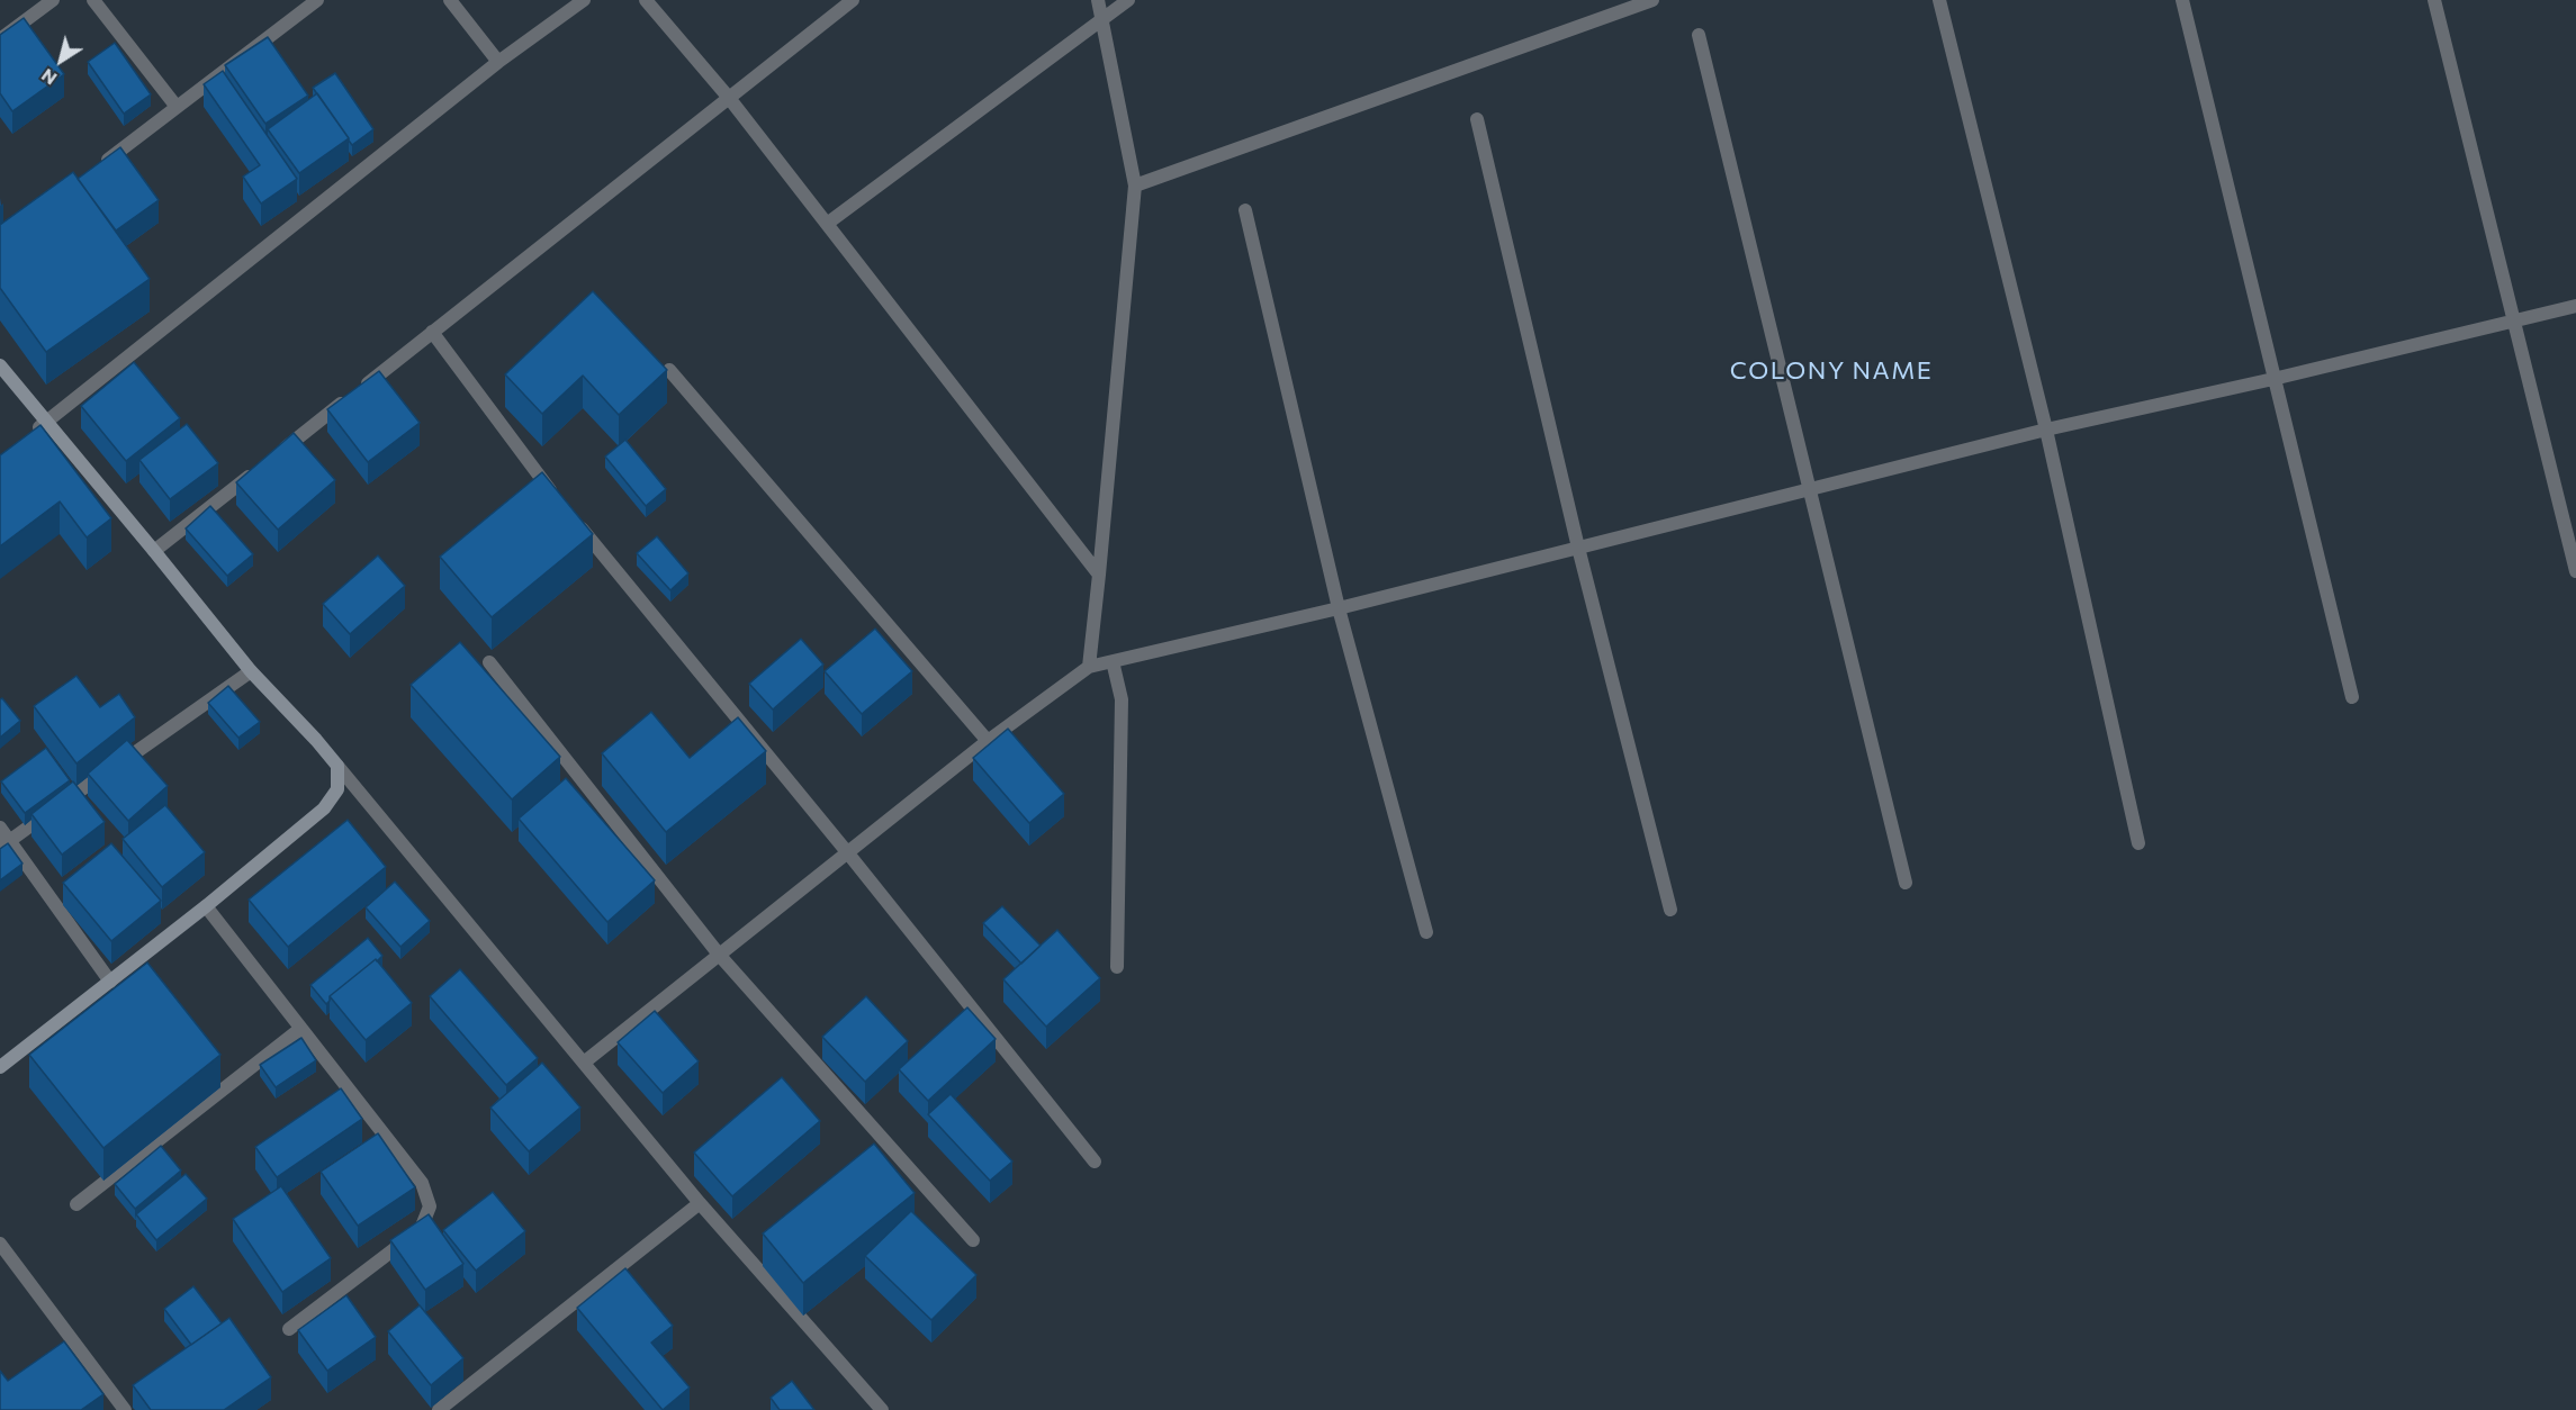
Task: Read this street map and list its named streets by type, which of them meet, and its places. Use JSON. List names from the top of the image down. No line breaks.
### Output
{"districts":["COLONY NAME"],"north":"bottom left"}
